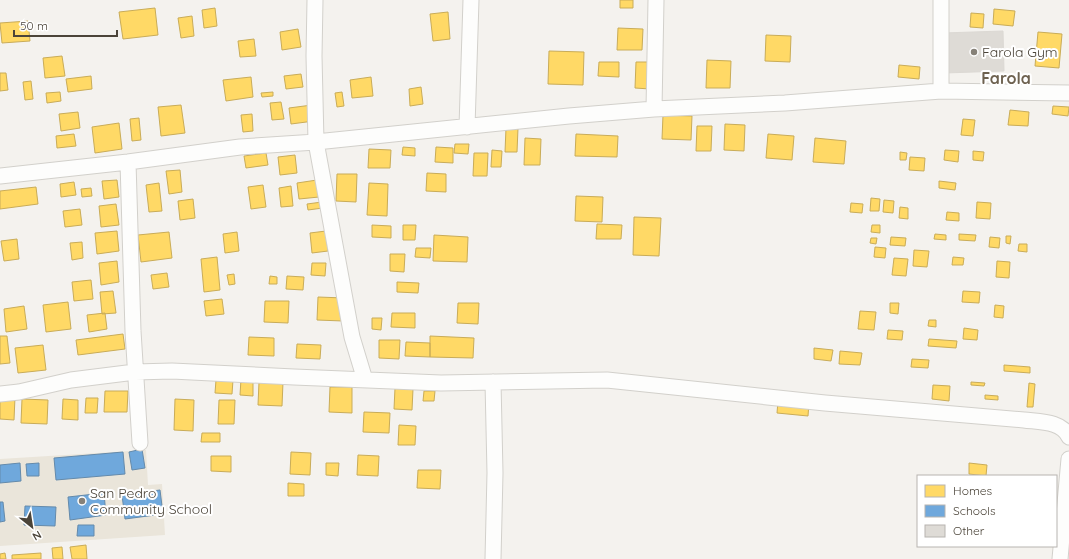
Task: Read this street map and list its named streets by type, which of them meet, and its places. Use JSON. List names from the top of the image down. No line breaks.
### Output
{"districts":["Farola"],"places":["Farola Gym","San Pedro Community School"],"legend":["Homes","Schools","Other"],"scale_bar":"50 m","north":"bottom right"}
